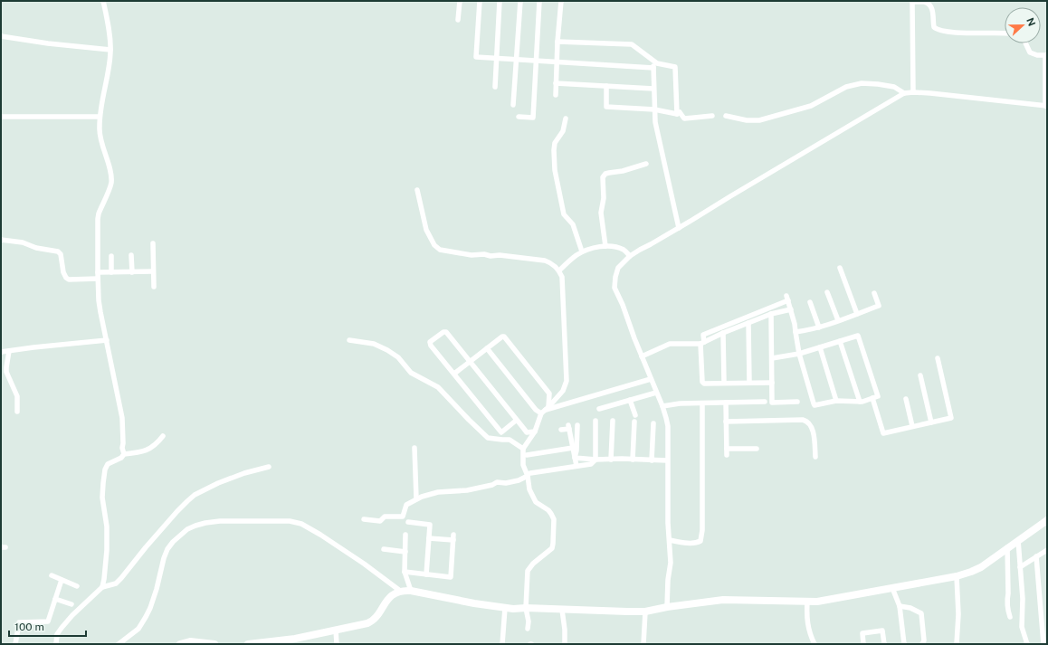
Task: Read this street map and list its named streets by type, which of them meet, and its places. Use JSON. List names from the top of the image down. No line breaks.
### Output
{"scale_bar":"100 m","north":"right"}
